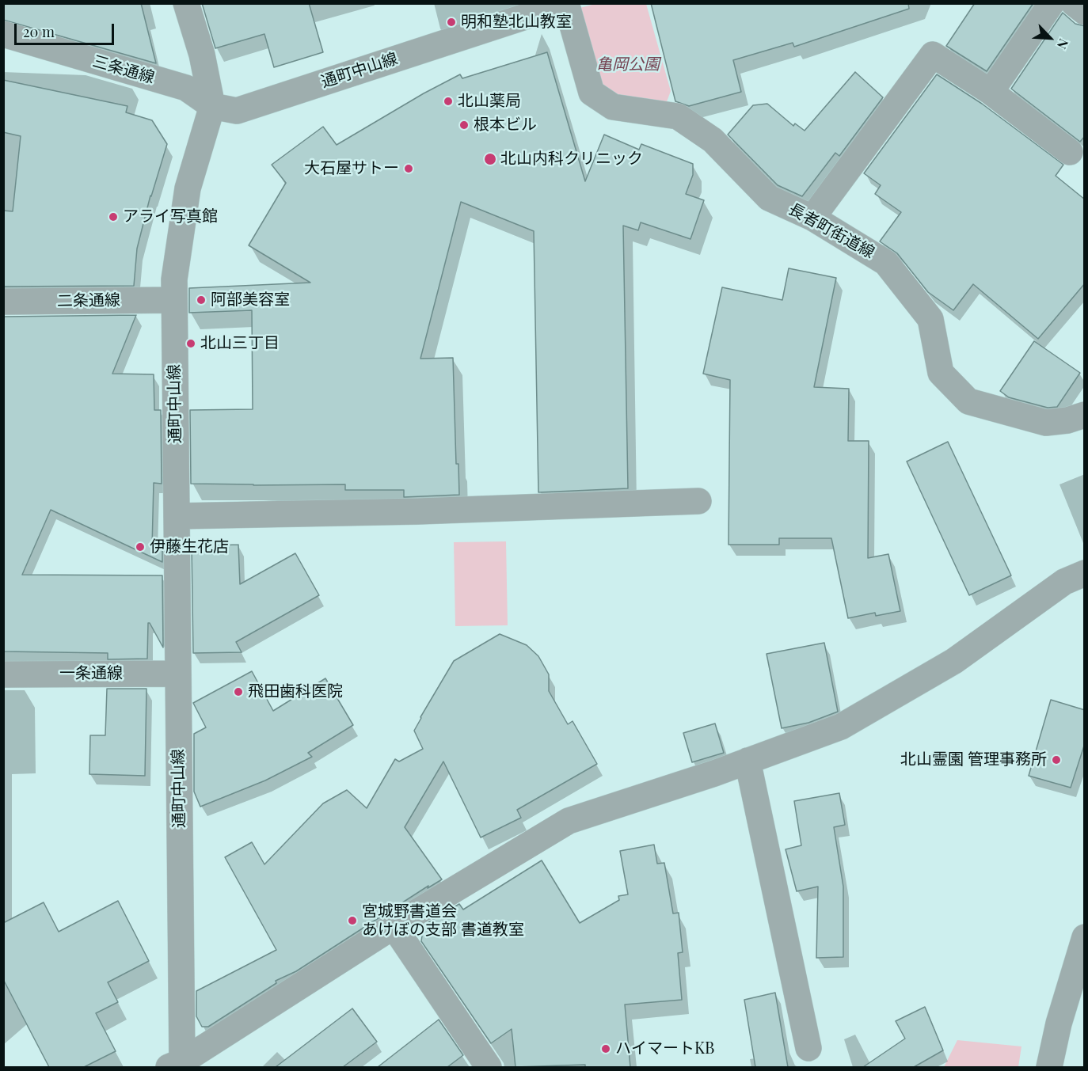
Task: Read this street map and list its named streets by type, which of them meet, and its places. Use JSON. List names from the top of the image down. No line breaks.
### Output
{"streets":{"street":["三条通線","通町中山線","長者町街道線","二条通線","一条通線"]},"crossings":[["三条通線","通町中山線"],["通町中山線","長者町街道線"],["通町中山線","二条通線"],["通町中山線","一条通線"]],"parks":["亀岡公園"],"places":["明和塾北山教室","北山薬局","根本ビル","北山内科クリニック","大石屋サトー","アライ写真館","阿部美容室","北山三丁目","伊藤生花店","飛田歯科医院","北山霊園 管理事務所","宮城野書道会 あけぼの支部 書道教室","ハイマートKB"],"scale_bar":"20 m","north":"bottom right"}
